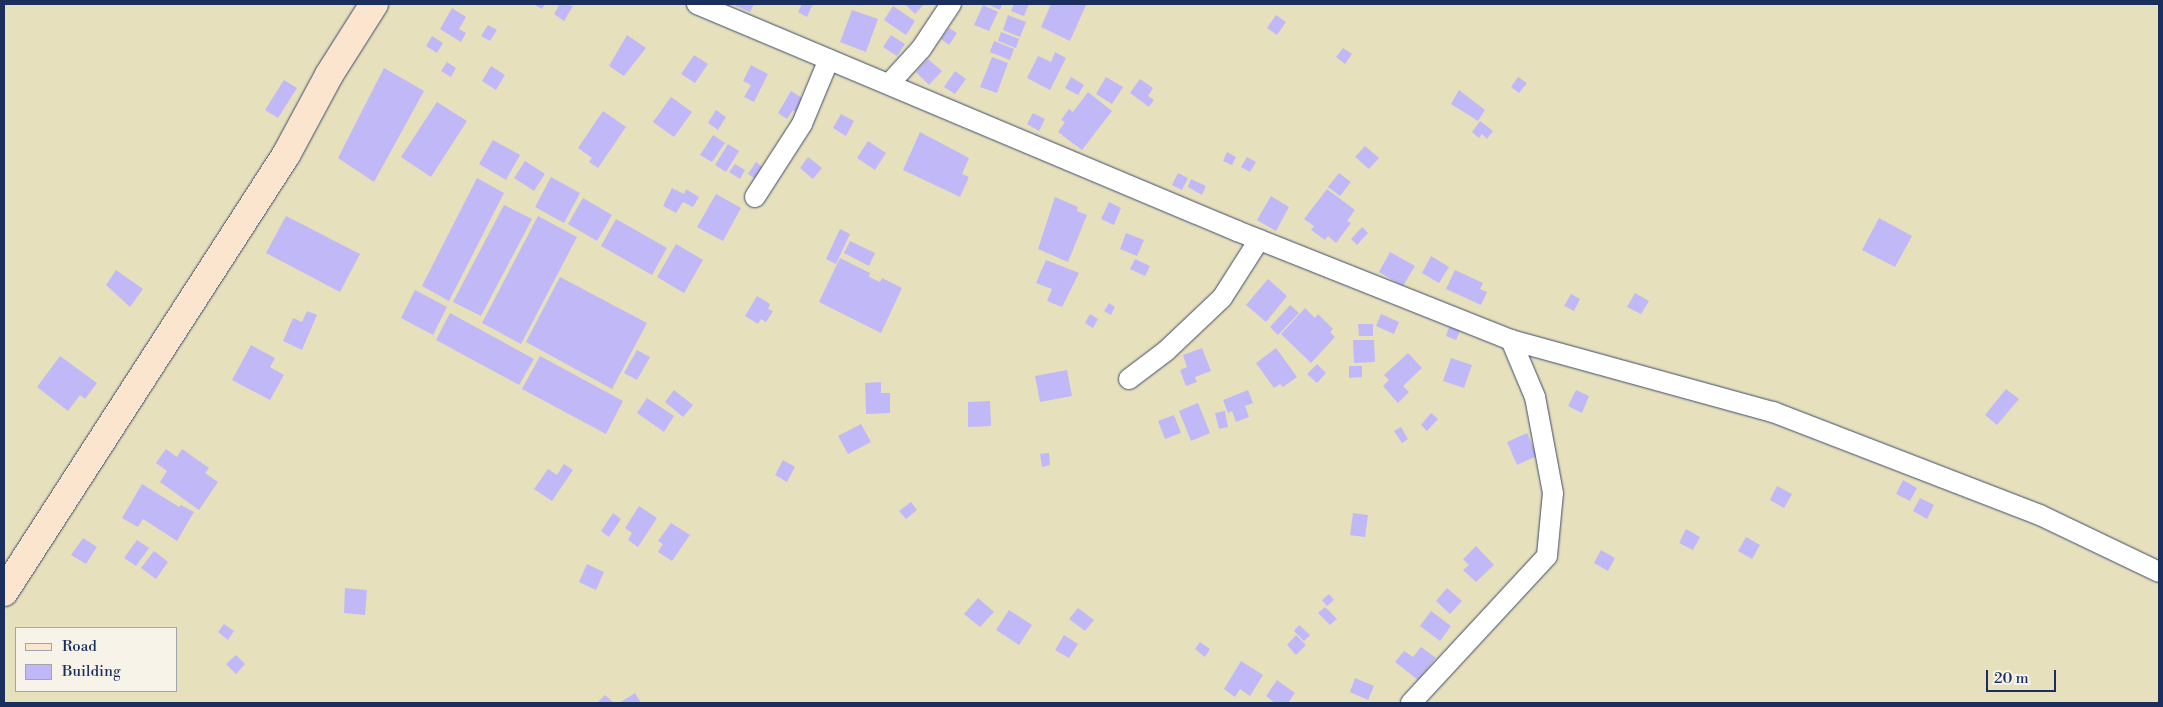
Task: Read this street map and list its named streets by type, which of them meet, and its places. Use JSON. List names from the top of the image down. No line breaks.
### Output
{"legend":["Road","Building"],"scale_bar":"20 m"}
